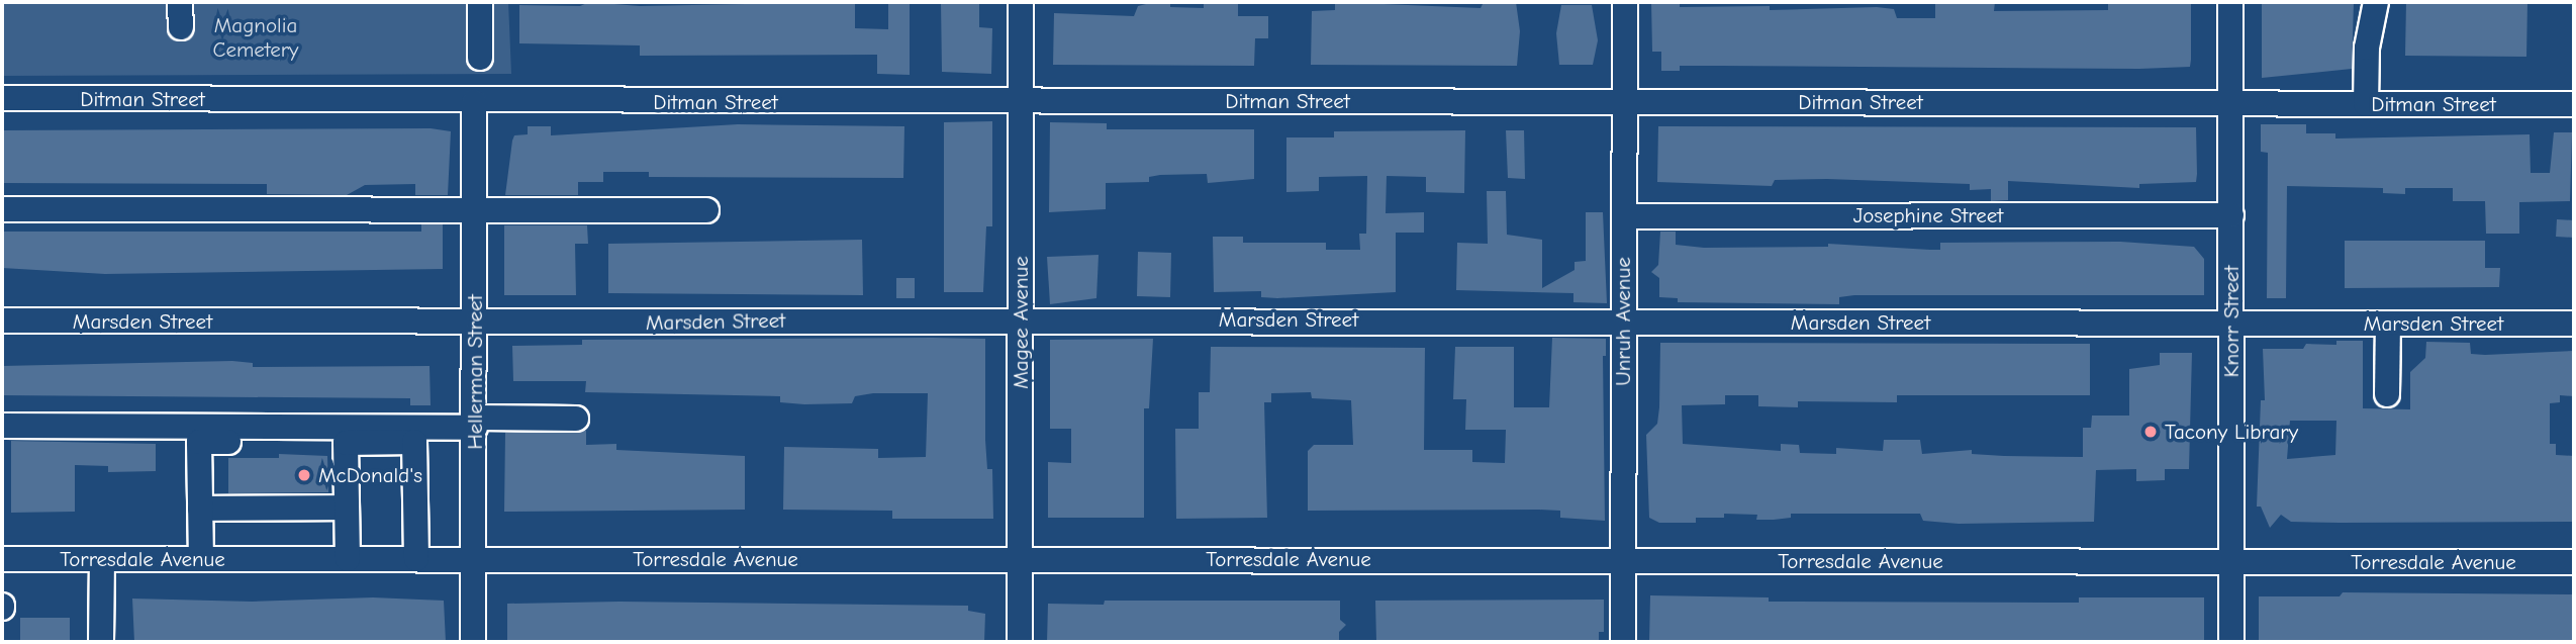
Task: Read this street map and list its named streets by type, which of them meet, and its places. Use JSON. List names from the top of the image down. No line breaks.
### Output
{"streets":{"street":["Ditman Street","Josephine Street","Marsden Street","Unruh Avenue","Knorr Street","Magee Avenue","Hellerman Street","Torresdale Avenue"]},"crossings":[["Ditman Street","Unruh Avenue"],["Ditman Street","Knorr Street"],["Ditman Street","Magee Avenue"],["Ditman Street","Hellerman Street"],["Josephine Street","Unruh Avenue"],["Josephine Street","Knorr Street"],["Marsden Street","Unruh Avenue"],["Marsden Street","Knorr Street"],["Marsden Street","Magee Avenue"],["Marsden Street","Hellerman Street"],["Unruh Avenue","Torresdale Avenue"],["Knorr Street","Torresdale Avenue"],["Magee Avenue","Torresdale Avenue"],["Hellerman Street","Torresdale Avenue"]],"parks":["Magnolia Cemetery"],"places":["Tacony Library","McDonald's"]}
